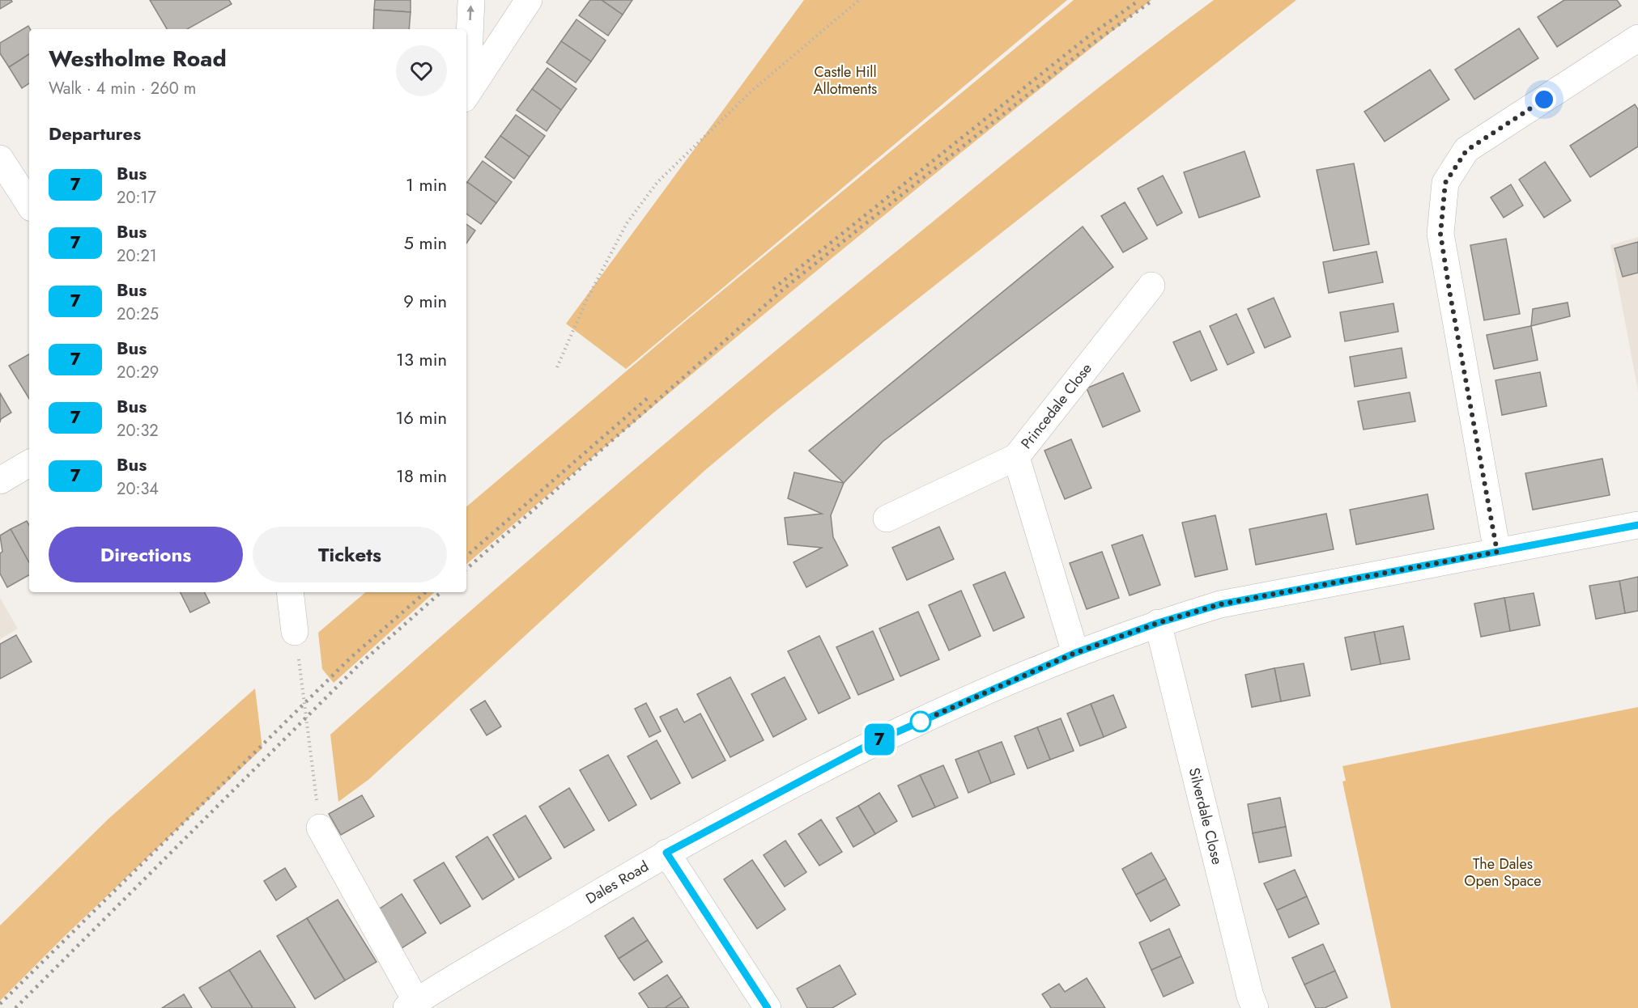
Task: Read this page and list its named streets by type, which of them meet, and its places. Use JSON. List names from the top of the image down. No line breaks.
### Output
{"streets":{"street":["Princedale Close","Silverdale Close","Dales Road"]},"crossings":[["Princedale Close","Dales Road"],["Silverdale Close","Dales Road"]],"parks":["Castle Hill Allotments","The Dales Open Space"],"lines":["bus line 7"],"page":{"on_map":"7","heading":[["Westholme Road","Walk · 4 min · 260 m"],"Departures"],"list":[{"mark":"7","name":"Bus","note":"20:17","value":"1 min"},{"mark":"7","name":"Bus","note":"20:21","value":"5 min"},{"mark":"7","name":"Bus","note":"20:25","value":"9 min"},{"mark":"7","name":"Bus","note":"20:29","value":"13 min"},{"mark":"7","name":"Bus","note":"20:32","value":"16 min"},{"mark":"7","name":"Bus","note":"20:34","value":"18 min"}],"buttons":["Directions","Tickets"]}}
